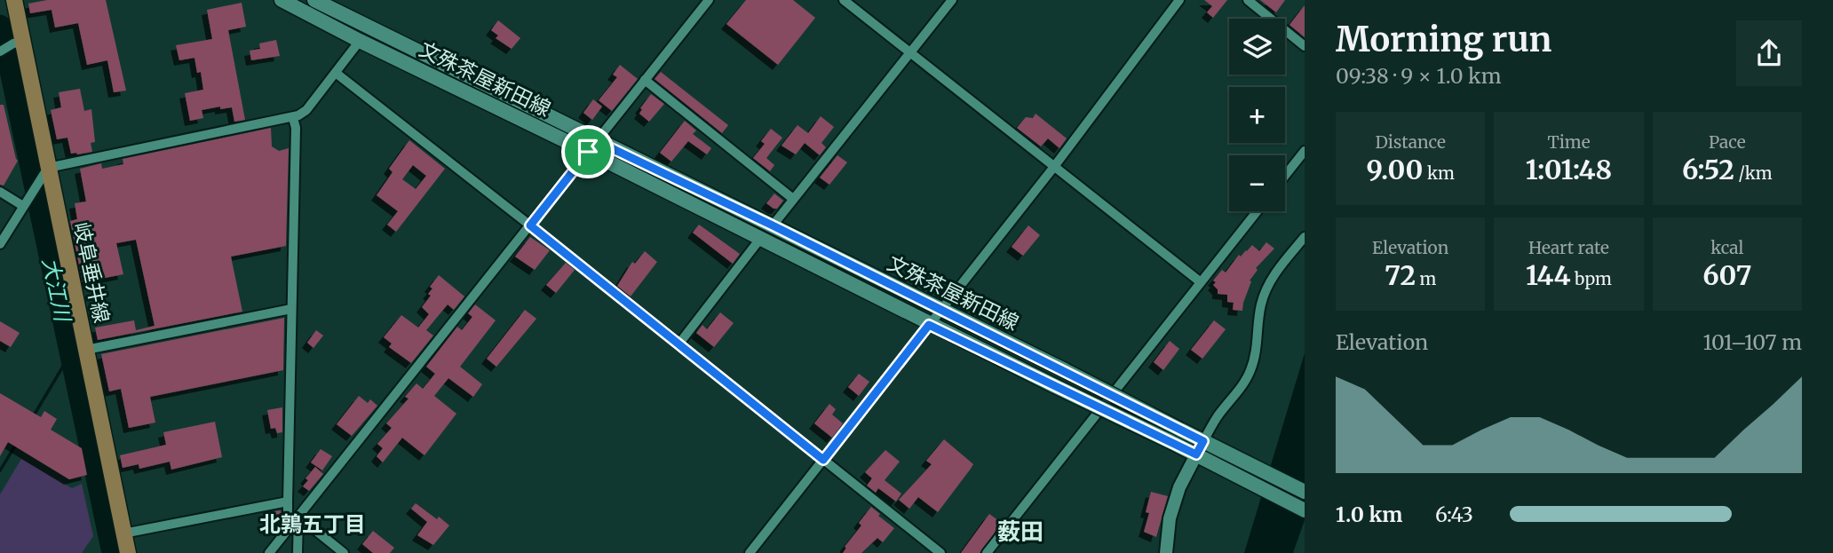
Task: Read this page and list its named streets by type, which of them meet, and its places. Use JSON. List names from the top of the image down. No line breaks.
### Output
{"streets":{"main road":["文殊茶屋新田線","岐阜垂井線"]},"districts":["北鶉五丁目","薮田"],"water":["大江川"],"page":{"heading":["Morning run","09:38 · 9 × 1.0 km"],"map_buttons":["+","−"],"stats":[["Distance","9.00 km"],["Time","1:01:48"],["Pace","6:52 /km"],["Elevation","72 m"],["Heart rate","144 bpm"],["kcal","607"]],"chart":["Elevation","101–107 m"],"list":[{"name":"1.0 km","note":"6:43"}]}}
